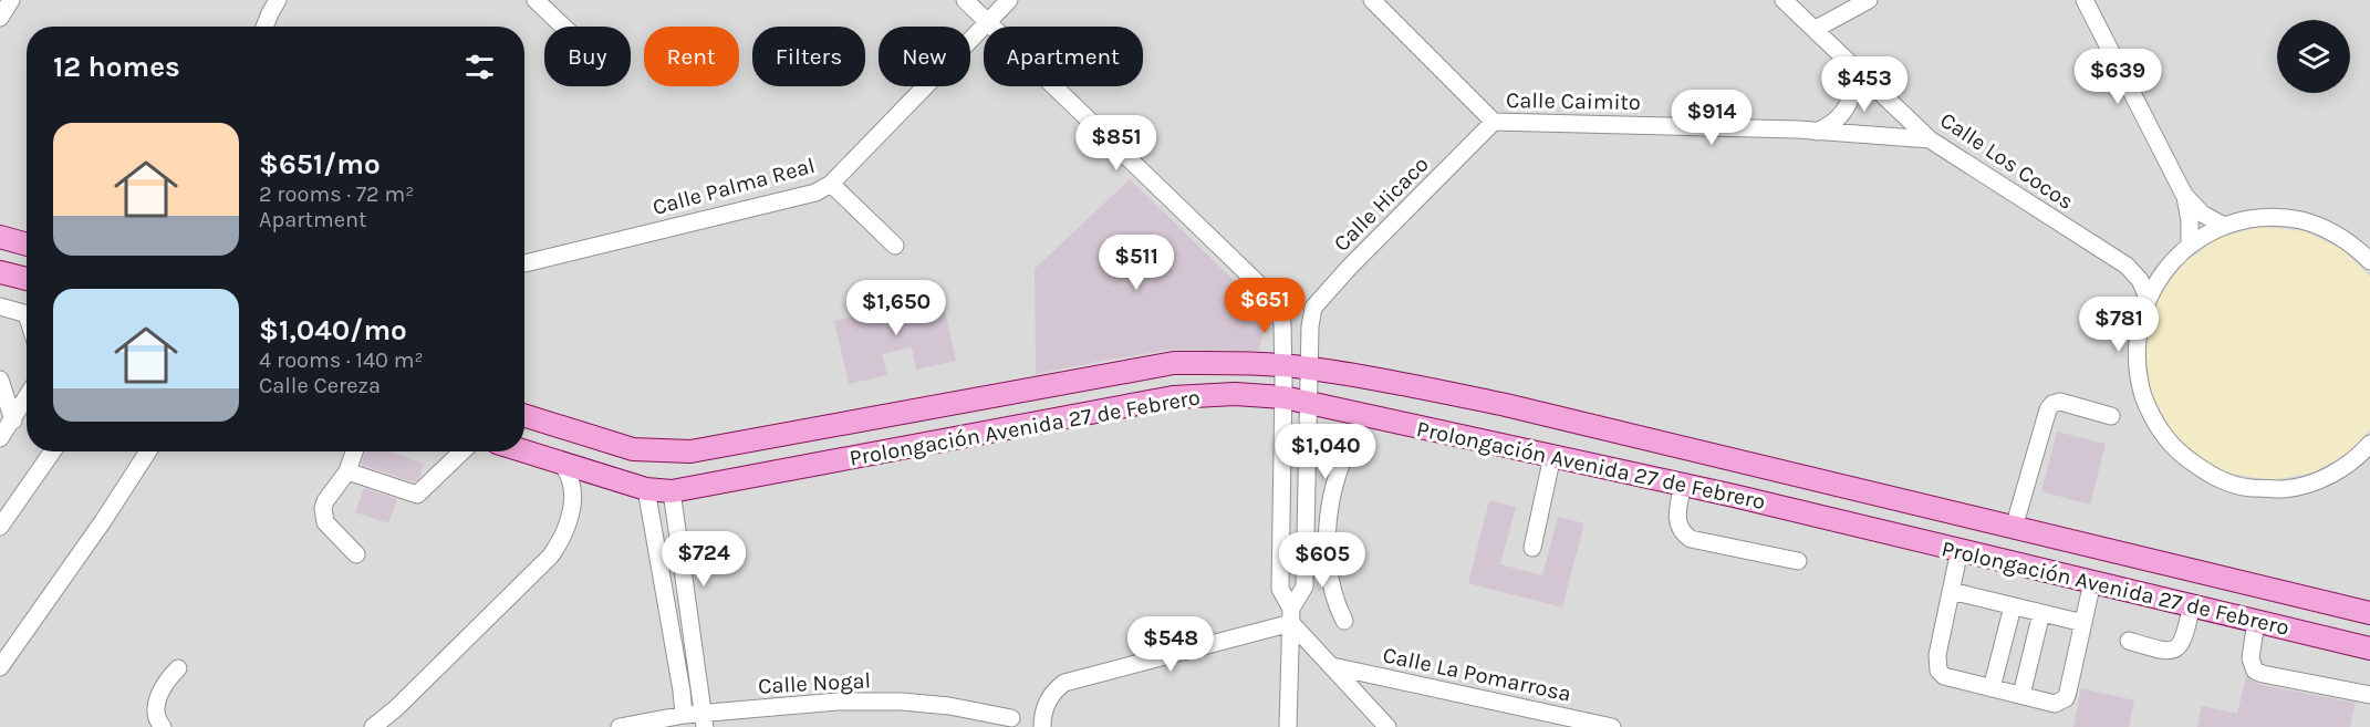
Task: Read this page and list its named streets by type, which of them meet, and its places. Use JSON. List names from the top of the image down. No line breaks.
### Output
{"streets":{"main road":["Prolongación Avenida 27 de Febrero"],"street":["Calle Caimito","Calle Los Cocos","Calle Palma Real","Calle Hicaco","Calle La Pomarrosa","Calle Nogal"]},"crossings":[["Calle Caimito","Calle Los Cocos"],["Calle Caimito","Calle Hicaco"],["Calle Hicaco","Prolongación Avenida 27 de Febrero"]],"page":{"chip":["Buy","Rent","Filters","New","Apartment"],"heading":"12 homes","price":["$639","$453","$914","$851","$511","$651","$1,650","$781","$1,040","$724","$605","$548"],"list":[{"name":"$651/mo","note":"2 rooms · 72 m² · Apartment"},{"name":"$1,040/mo","note":"4 rooms · 140 m² · Calle Cereza"}]}}
